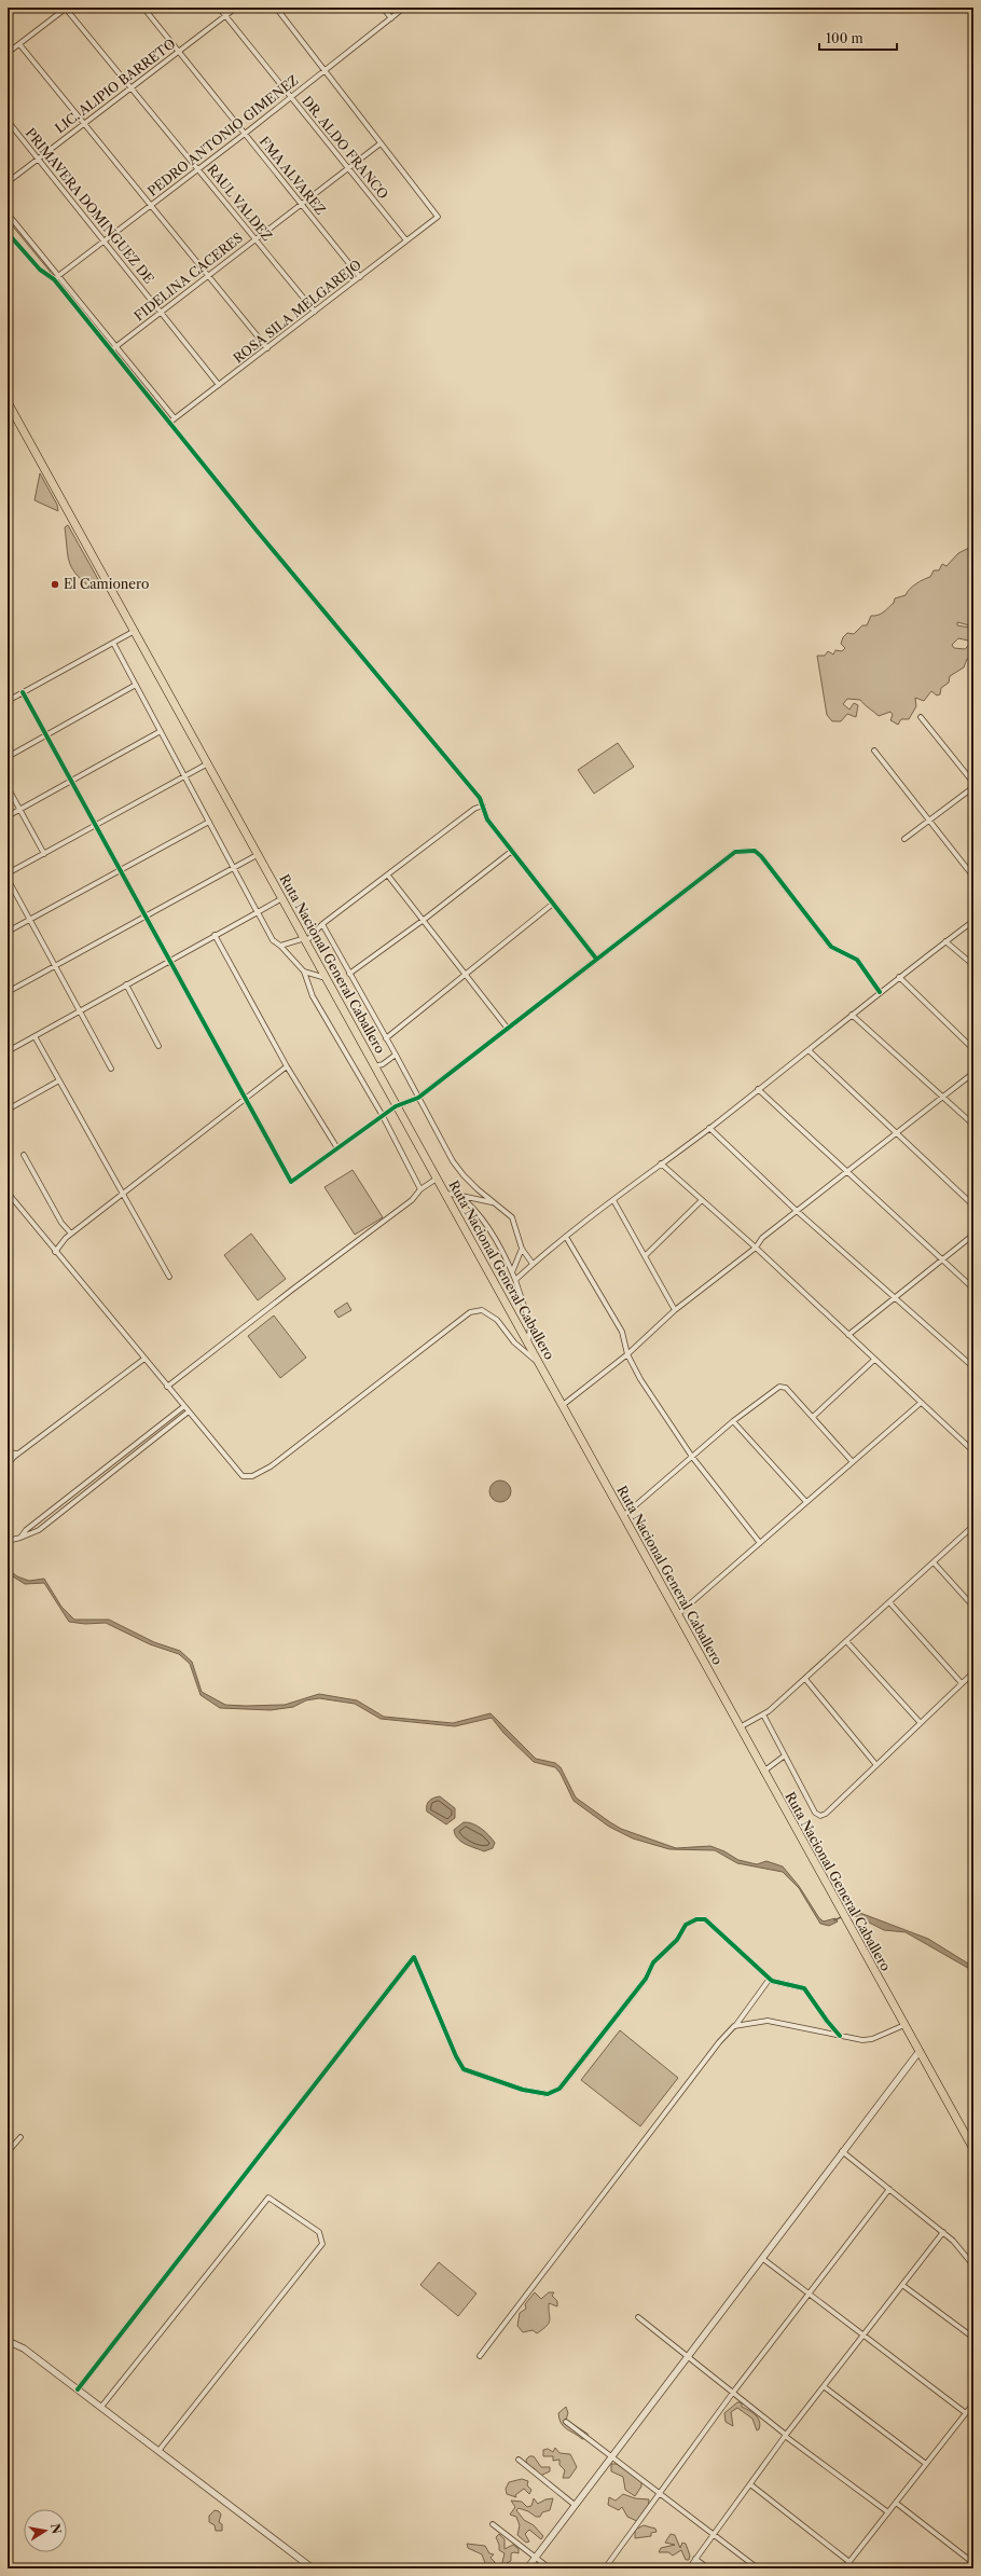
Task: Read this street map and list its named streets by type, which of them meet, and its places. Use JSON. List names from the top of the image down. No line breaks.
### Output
{"streets":{"highway":["Ruta Nacional General Caballero"],"street":["LIC. ALIPIO BARRETO","PEDRO ANTONIO GIMENEZ","DR. ALDO FRANCO","FMA ALVAREZ","RAUL VALDEZ","PRIMAVERA DOMINGUEZ DE","FIDELINA CACERES","ROSA SILA MELGAREJO"]},"crossings":[["LIC. ALIPIO BARRETO","DR. ALDO FRANCO"],["LIC. ALIPIO BARRETO","FMA ALVAREZ"],["LIC. ALIPIO BARRETO","RAUL VALDEZ"],["LIC. ALIPIO BARRETO","PRIMAVERA DOMINGUEZ DE"],["PEDRO ANTONIO GIMENEZ","DR. ALDO FRANCO"],["PEDRO ANTONIO GIMENEZ","FMA ALVAREZ"],["PEDRO ANTONIO GIMENEZ","RAUL VALDEZ"],["PEDRO ANTONIO GIMENEZ","PRIMAVERA DOMINGUEZ DE"],["DR. ALDO FRANCO","FIDELINA CACERES"],["DR. ALDO FRANCO","ROSA SILA MELGAREJO"],["FMA ALVAREZ","FIDELINA CACERES"],["FMA ALVAREZ","ROSA SILA MELGAREJO"],["RAUL VALDEZ","FIDELINA CACERES"],["RAUL VALDEZ","ROSA SILA MELGAREJO"],["PRIMAVERA DOMINGUEZ DE","FIDELINA CACERES"],["PRIMAVERA DOMINGUEZ DE","ROSA SILA MELGAREJO"],["FIDELINA CACERES","ROSA SILA MELGAREJO"]],"places":["El Camionero"],"scale_bar":"100 m","north":"right"}
